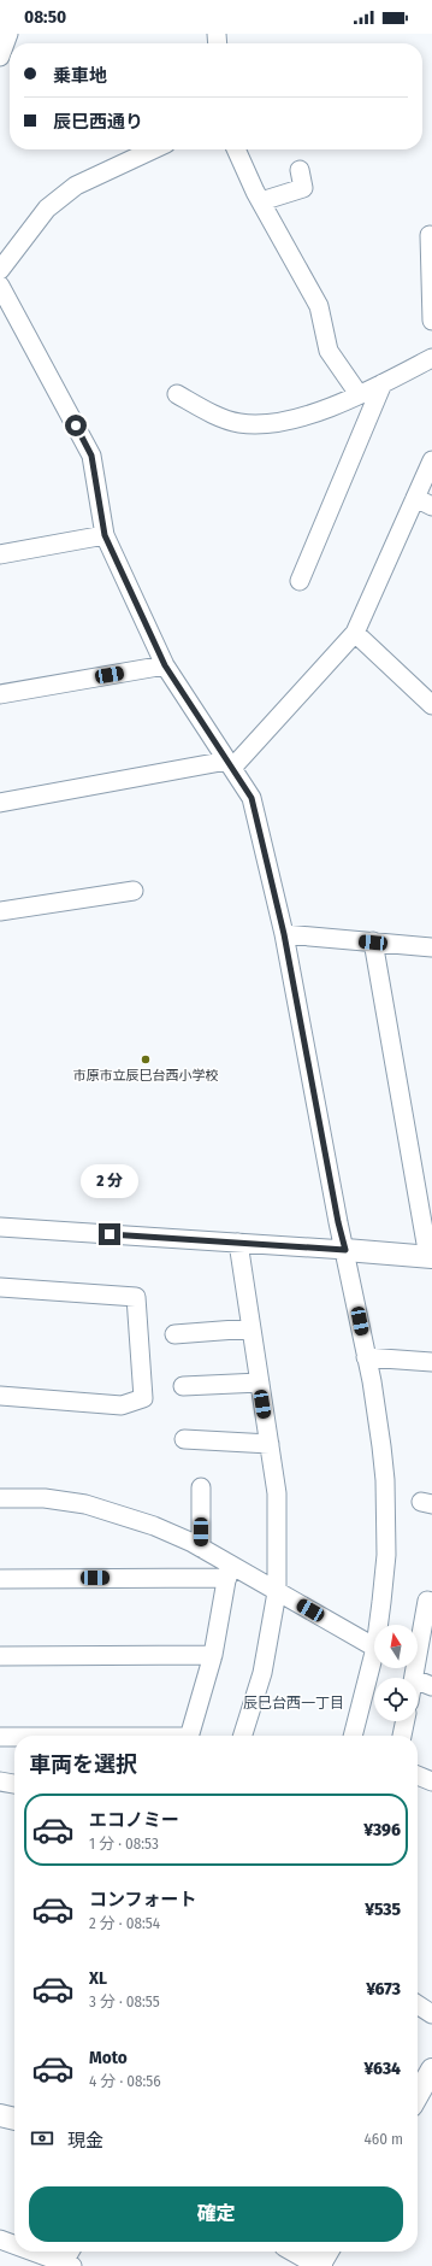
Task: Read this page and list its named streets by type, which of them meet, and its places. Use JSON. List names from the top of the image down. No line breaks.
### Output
{"districts":["辰巳台西一丁目"],"places":["市原市立辰巳台西小学校"],"north":"top","page":{"status":"08:50","banner":["乗車地","辰巳西通り"],"bubble":"2 分","heading":"車両を選択","list":[{"name":"エコノミー","note":"1 分 · 08:53","value":"¥396"},{"name":"コンフォート","note":"2 分 · 08:54","value":"¥535"},{"name":"XL","note":"3 分 · 08:55","value":"¥673"},{"name":"Moto","note":"4 分 · 08:56","value":"¥634"}],"pay":["現金","460 m"],"buttons":"確定"}}
